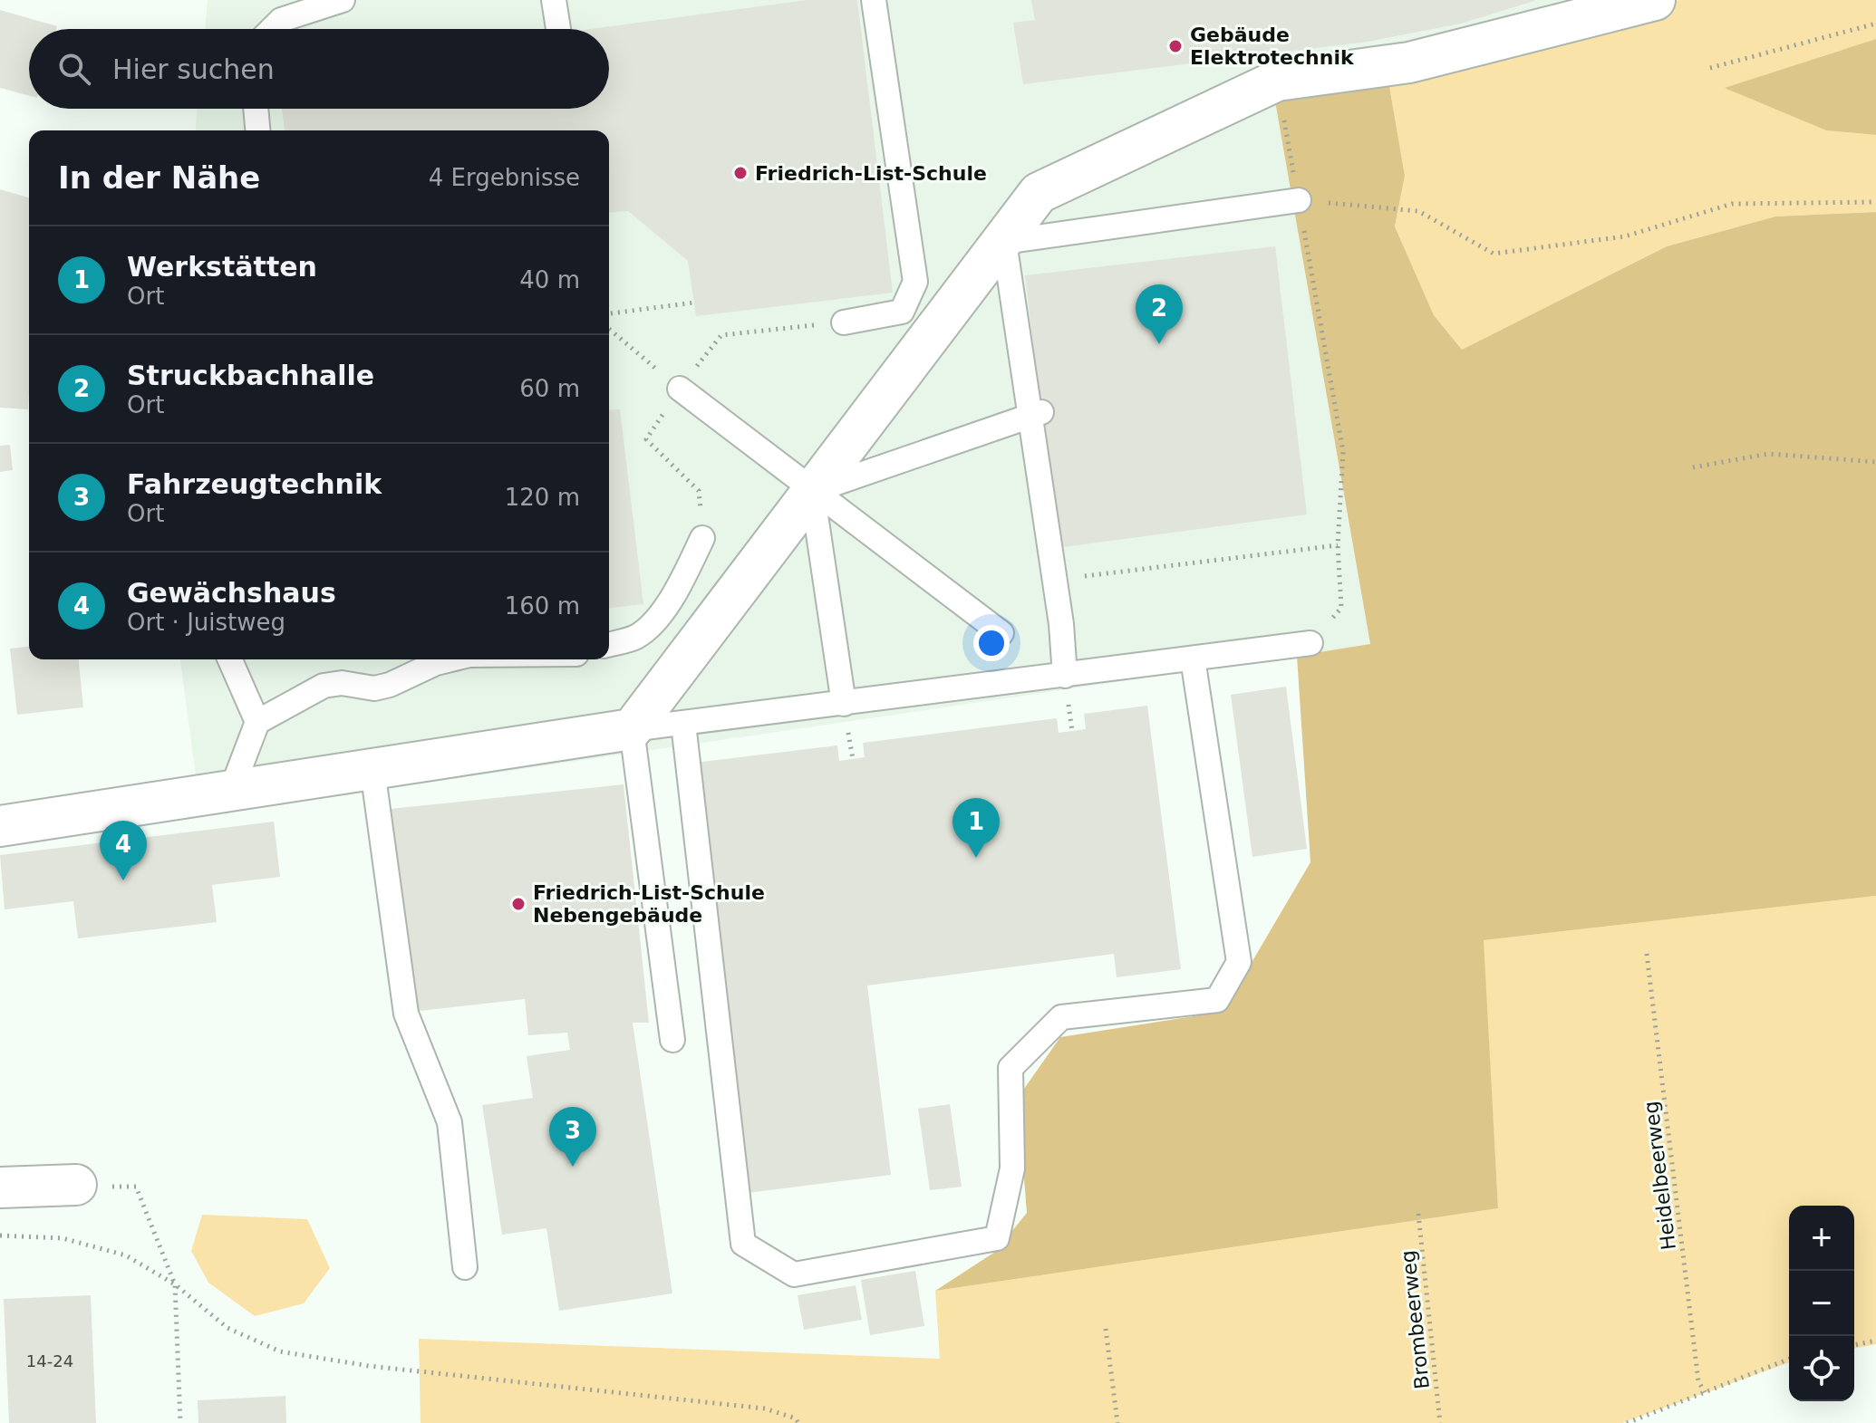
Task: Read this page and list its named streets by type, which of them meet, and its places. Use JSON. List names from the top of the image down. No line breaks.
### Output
{"streets":{"path":["Heidelbeerweg","Brombeerweg"]},"places":["Gebäude Elektrotechnik","Friedrich-List-Schule","Friedrich-List-Schule Nebengebäude"],"house_numbers":["14-24"],"page":{"search":"Hier suchen","heading":["In der Nähe","4 Ergebnisse"],"list":[{"mark":"1","name":"Werkstätten","note":"Ort","value":"40 m"},{"mark":"2","name":"Struckbachhalle","note":"Ort","value":"60 m"},{"mark":"3","name":"Fahrzeugtechnik","note":"Ort","value":"120 m"},{"mark":"4","name":"Gewächshaus","note":"Ort · Juistweg","value":"160 m"}],"pins":["2","1","4","3"],"map_buttons":["+","−"]}}
